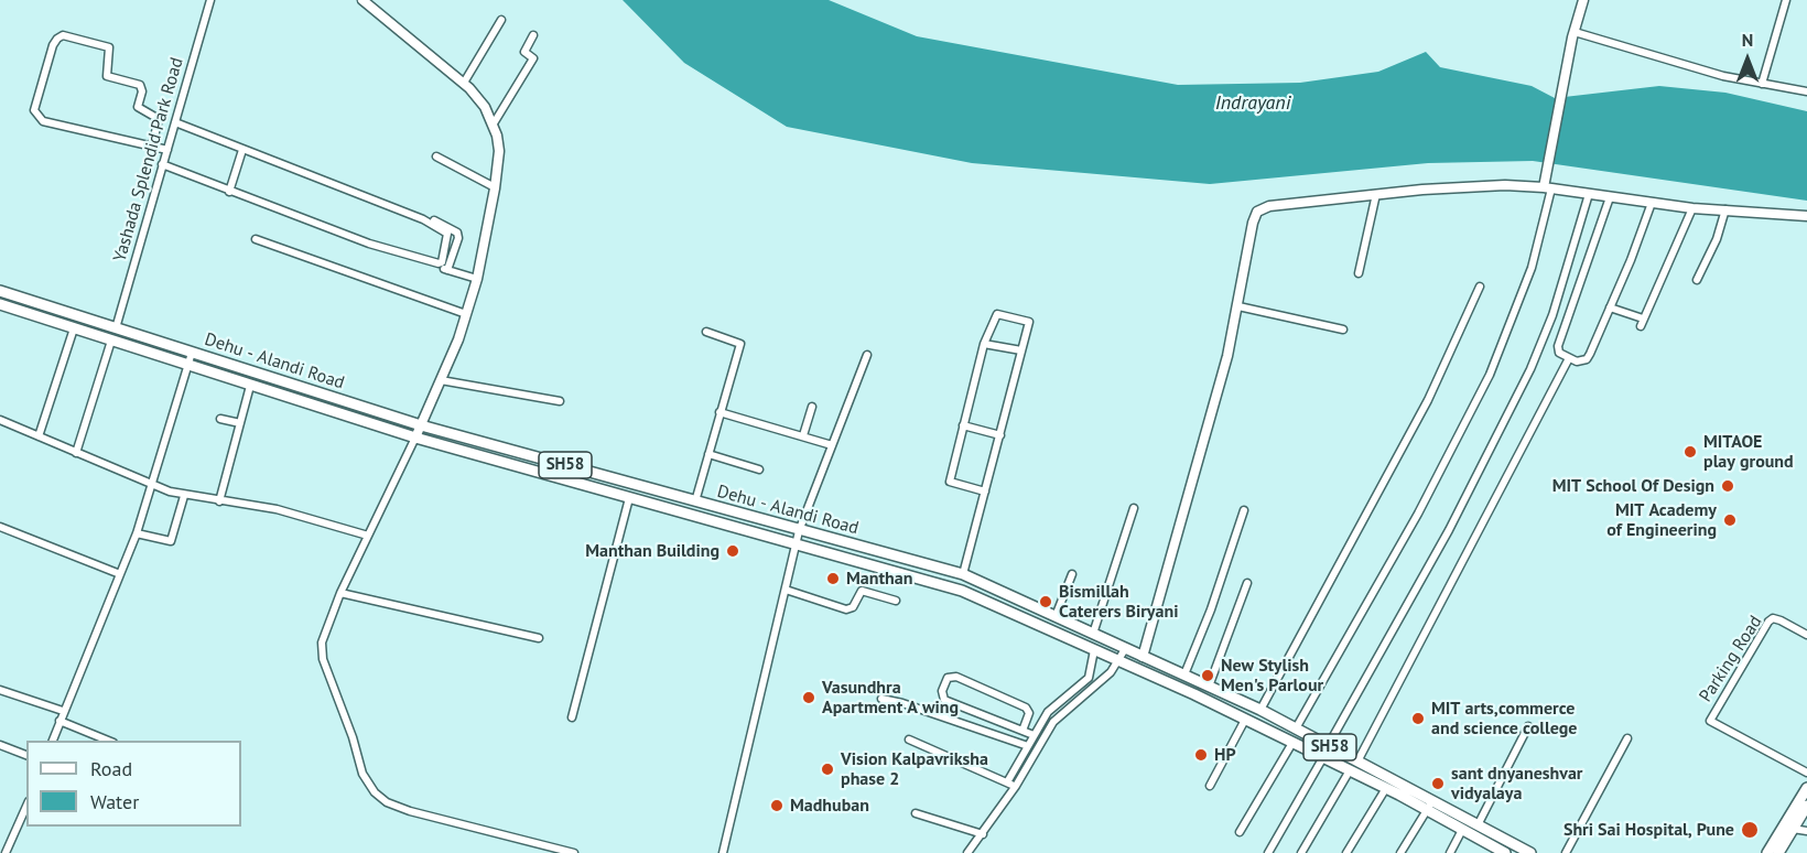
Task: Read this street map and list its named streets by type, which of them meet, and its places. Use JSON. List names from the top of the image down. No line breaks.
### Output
{"streets":{"main road":["Dehu - Alandi Road","SH58"],"street":["Yashada Splendid Park Road","Parking Road"]},"crossings":[["Yashada Splendid Park Road","Dehu - Alandi Road"]],"water":["Indrayani"],"places":["MITAOE play ground","MIT School Of Design","MIT Academy of Engineering","Manthan Building","Manthan","Bismillah Caterers Biryani","New Stylish Men's Parlour","Vasundhra Apartment A wing","MIT arts,commerce and science college","HP","Vision Kalpavriksha phase 2","sant dnyaneshvar vidyalaya","Madhuban","Shri Sai Hospital, Pune"],"legend":["Road","Water"],"north":"top"}
